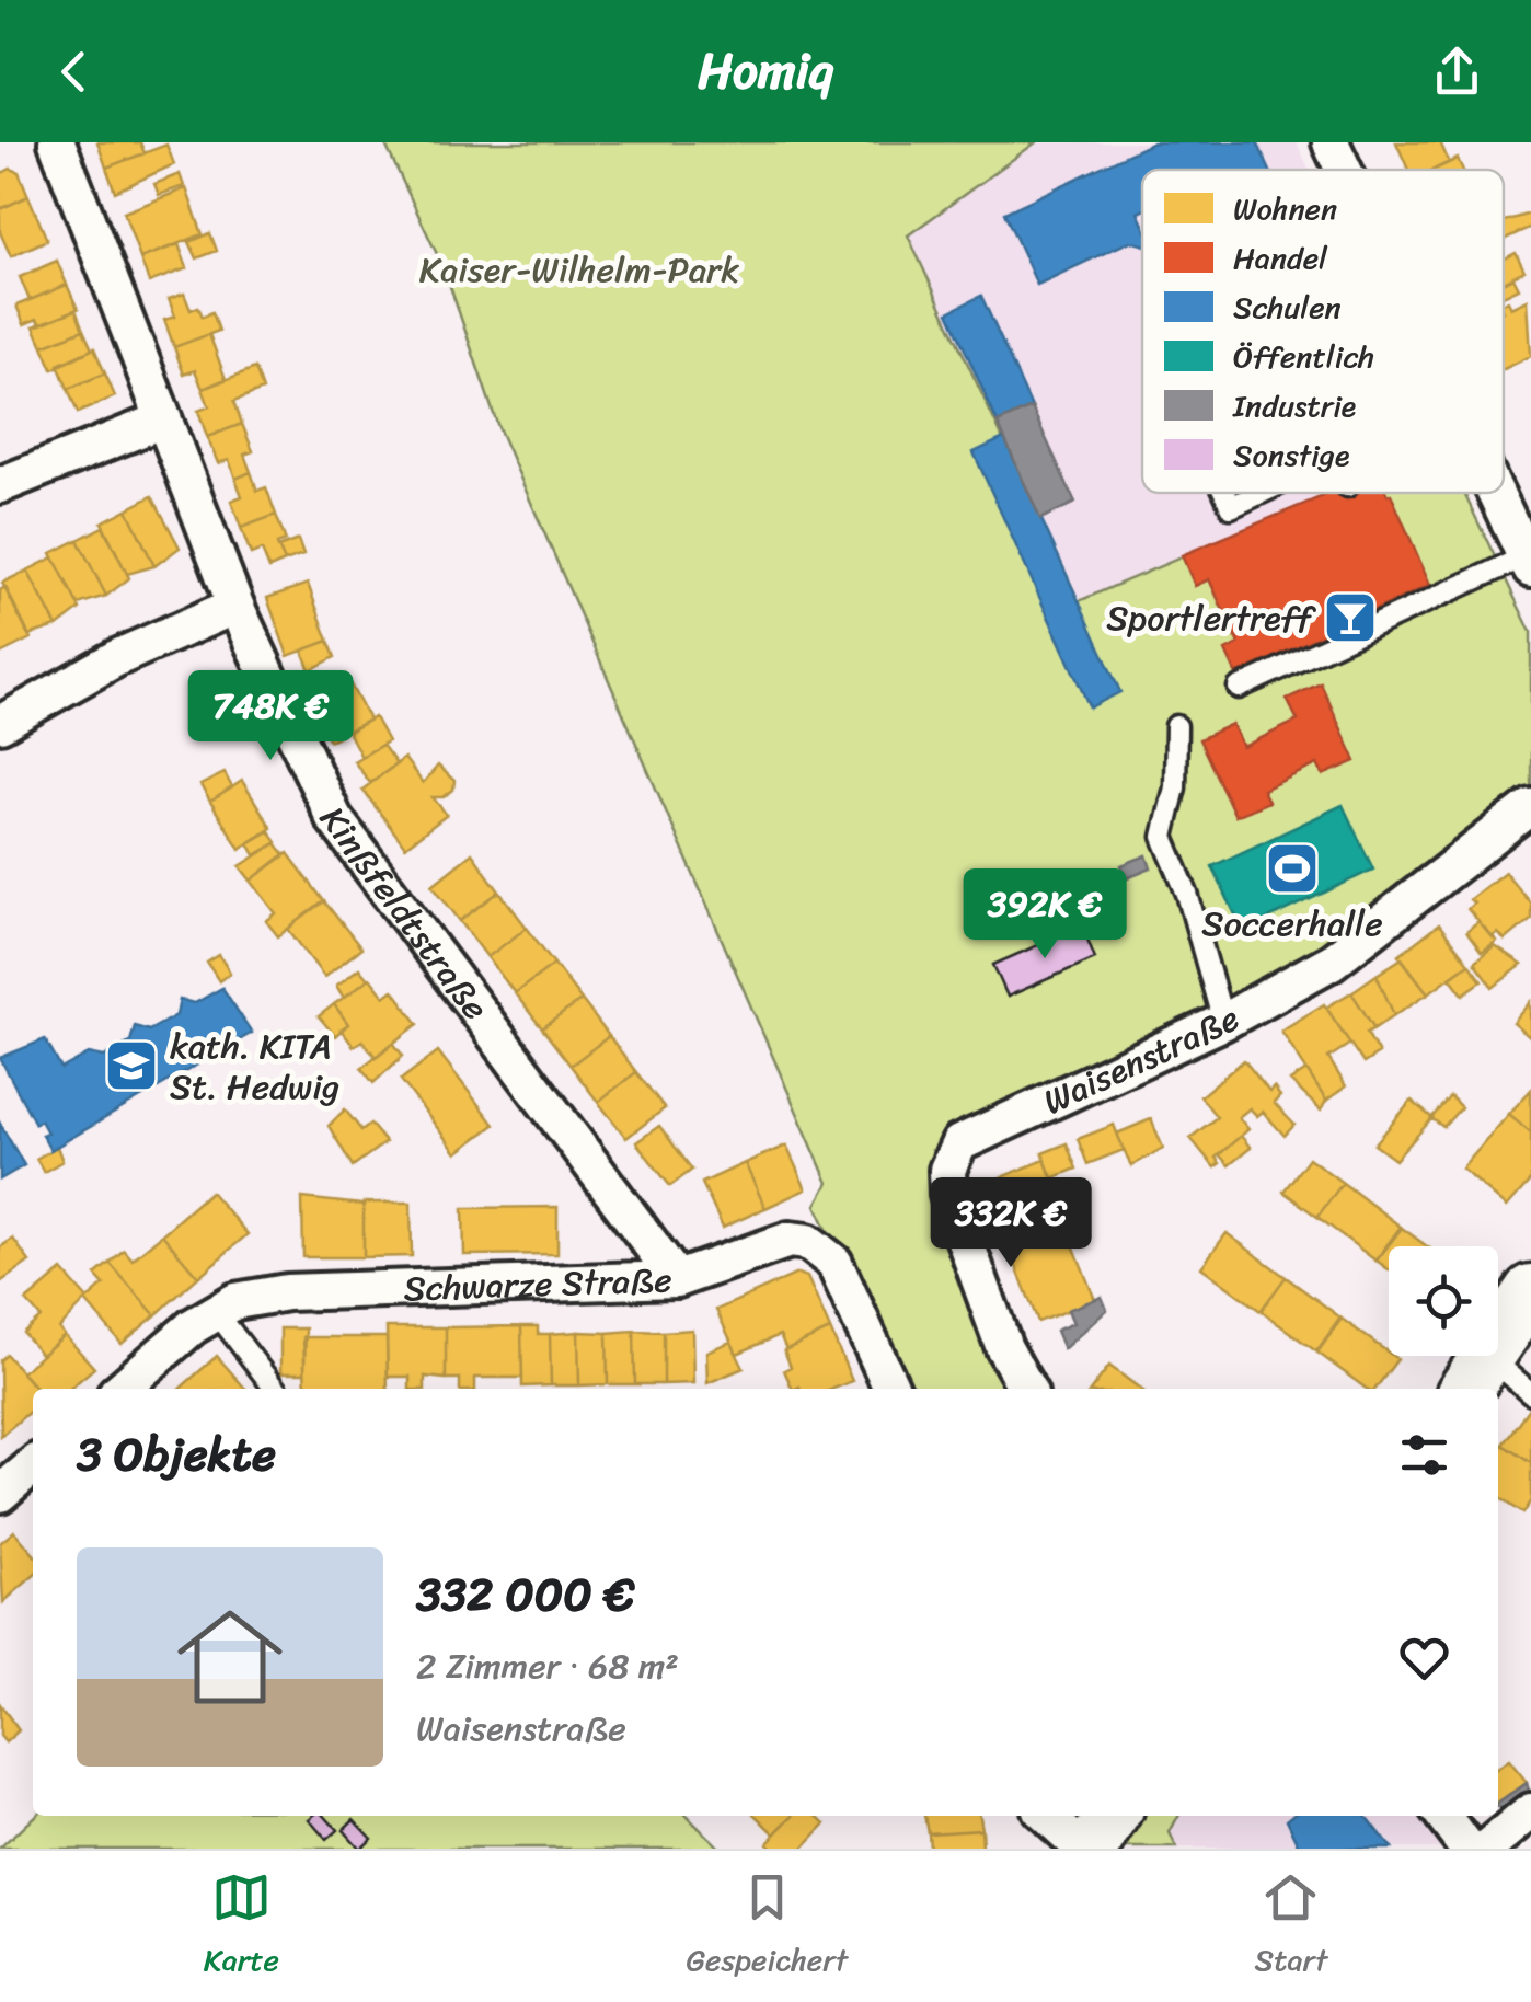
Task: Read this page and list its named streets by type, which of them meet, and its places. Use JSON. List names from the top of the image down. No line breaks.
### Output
{"streets":{"street":["Kinßfeldtstraße","Waisenstraße","Schwarze Straße"]},"crossings":[["Kinßfeldtstraße","Schwarze Straße"]],"parks":["Kaiser-Wilhelm-Park"],"places":{"bar":["Sportlertreff"],"sports":["Soccerhalle"],"school or university":["kath. KITA St. Hedwig"]},"legend":["Wohnen","Handel","Schulen","Öffentlich","Industrie","Sonstige"],"page":{"header":"Homiq","price":["748K €","392K €","332K €"],"heading":"3 Objekte","list":[{"name":"332 000 €","note":"2 Zimmer · 68 m² · Waisenstraße"}],"tabs":["Karte","Gespeichert","Start"]}}
